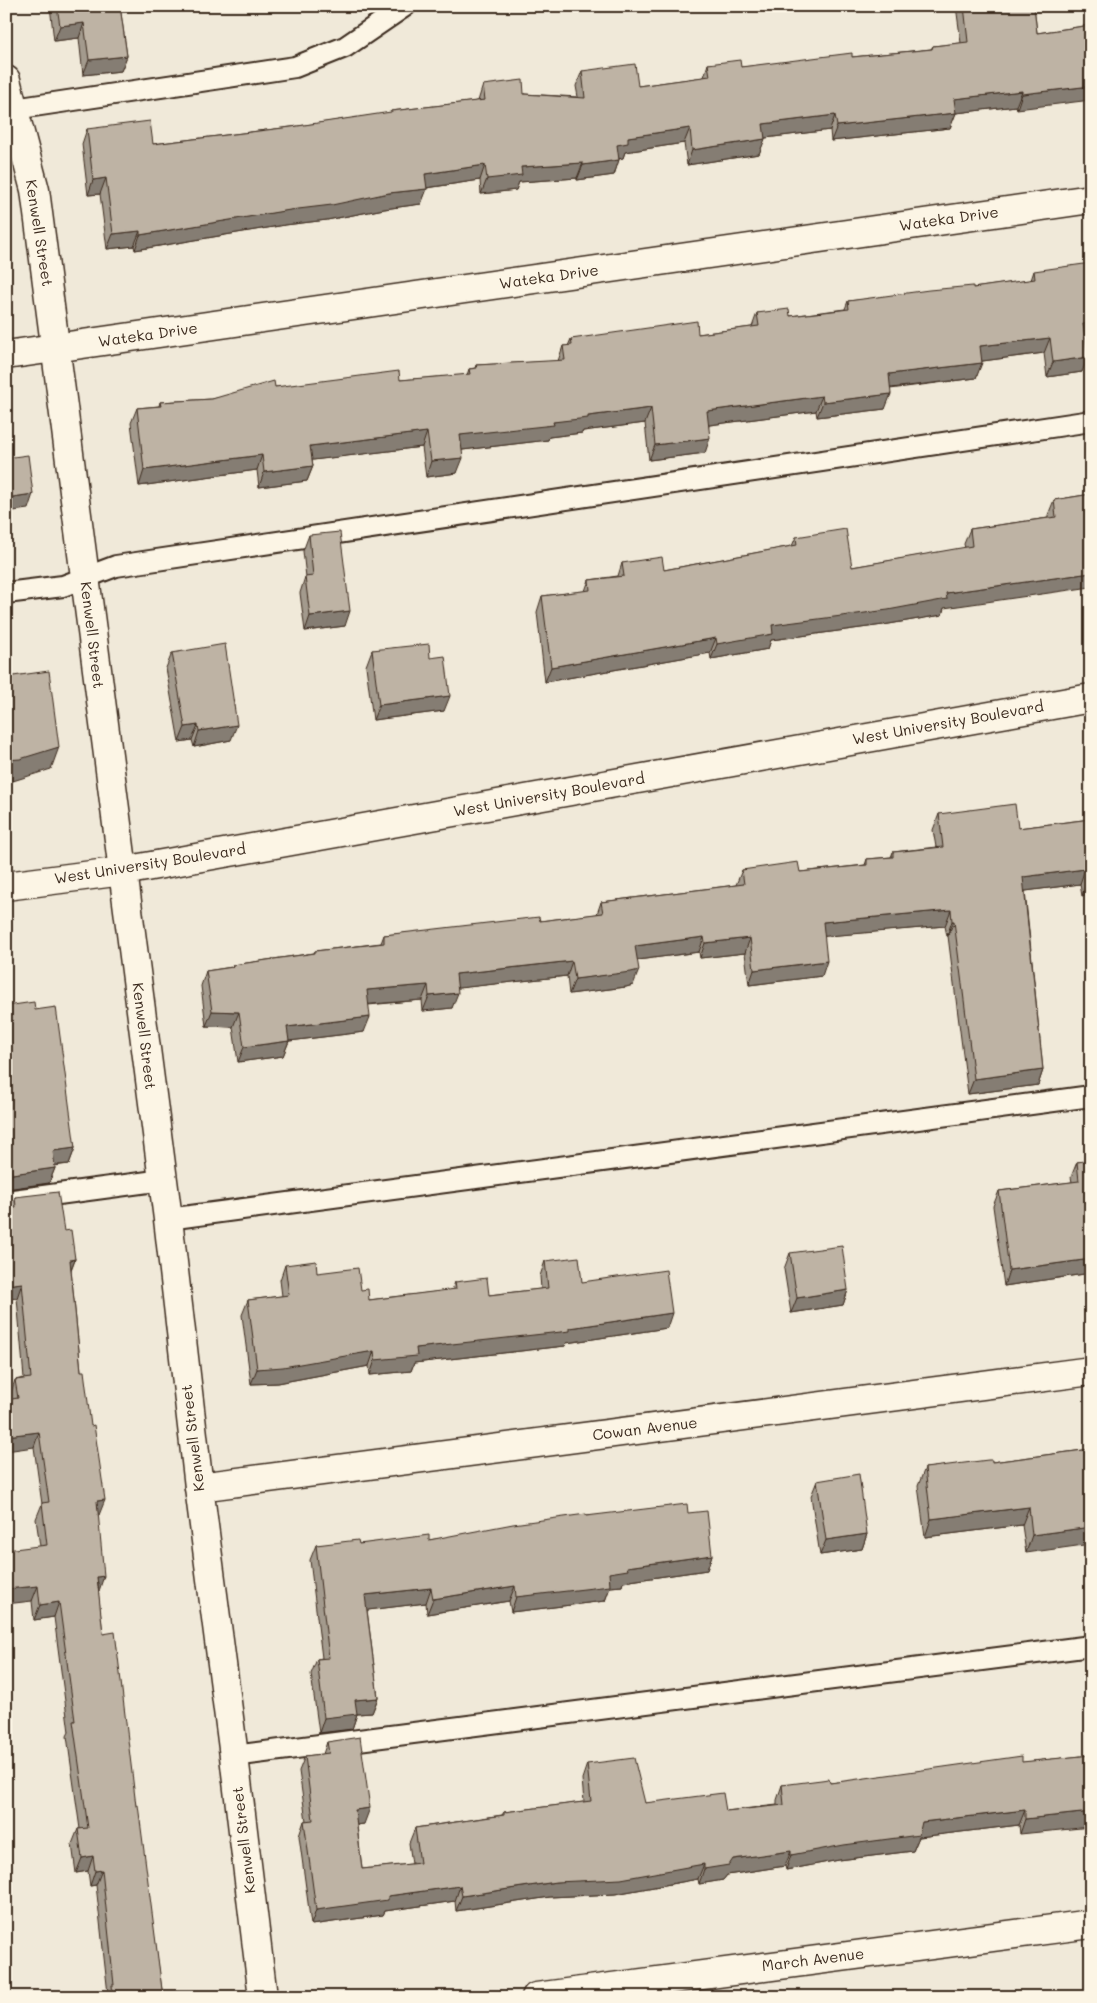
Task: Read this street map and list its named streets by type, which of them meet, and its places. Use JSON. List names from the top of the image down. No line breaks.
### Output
{"streets":{"street":["Wateka Drive","Kenwell Street","West University Boulevard","Cowan Avenue","March Avenue"]},"crossings":[["Wateka Drive","Kenwell Street"],["Kenwell Street","West University Boulevard"],["Kenwell Street","Cowan Avenue"]]}
